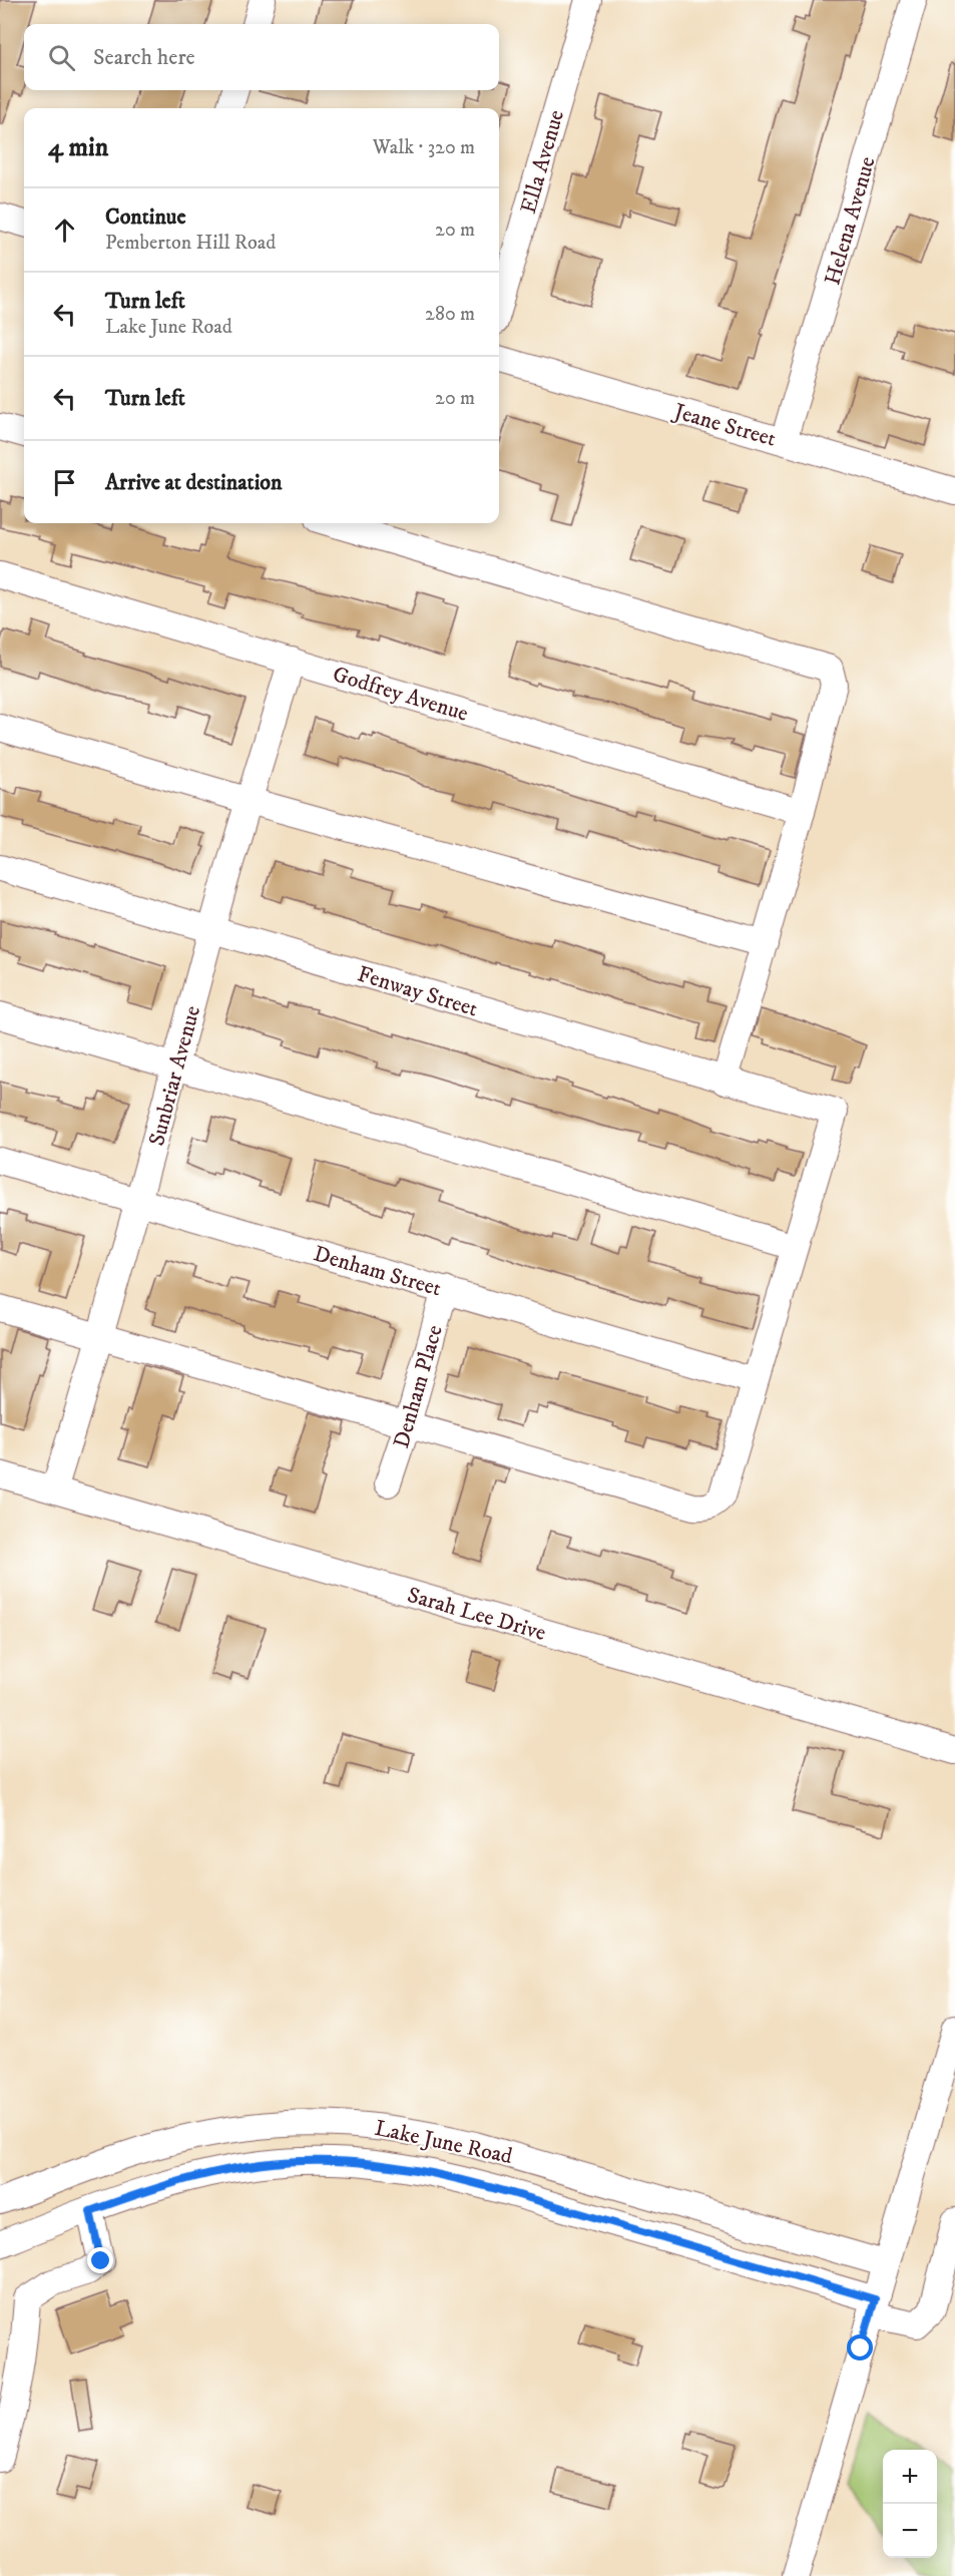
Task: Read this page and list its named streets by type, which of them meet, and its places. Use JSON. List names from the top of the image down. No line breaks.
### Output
{"streets":{"street":["Ella Avenue","Helena Avenue","Jeane Street","Godfrey Avenue","Fenway Street","Sunbriar Avenue","Denham Street","Denham Place","Sarah Lee Drive","Lake June Road"]},"crossings":[["Helena Avenue","Jeane Street"],["Godfrey Avenue","Sunbriar Avenue"],["Fenway Street","Sunbriar Avenue"],["Sunbriar Avenue","Denham Street"],["Sunbriar Avenue","Sarah Lee Drive"],["Denham Street","Denham Place"]],"page":{"search":"Search here","heading":["4 min","Walk · 320 m"],"list":[["Continue","Pemberton Hill Road","20 m"],["Turn left","Lake June Road","280 m"],["Turn left","20 m"],"Arrive at destination"],"map_buttons":["+","−"]}}
